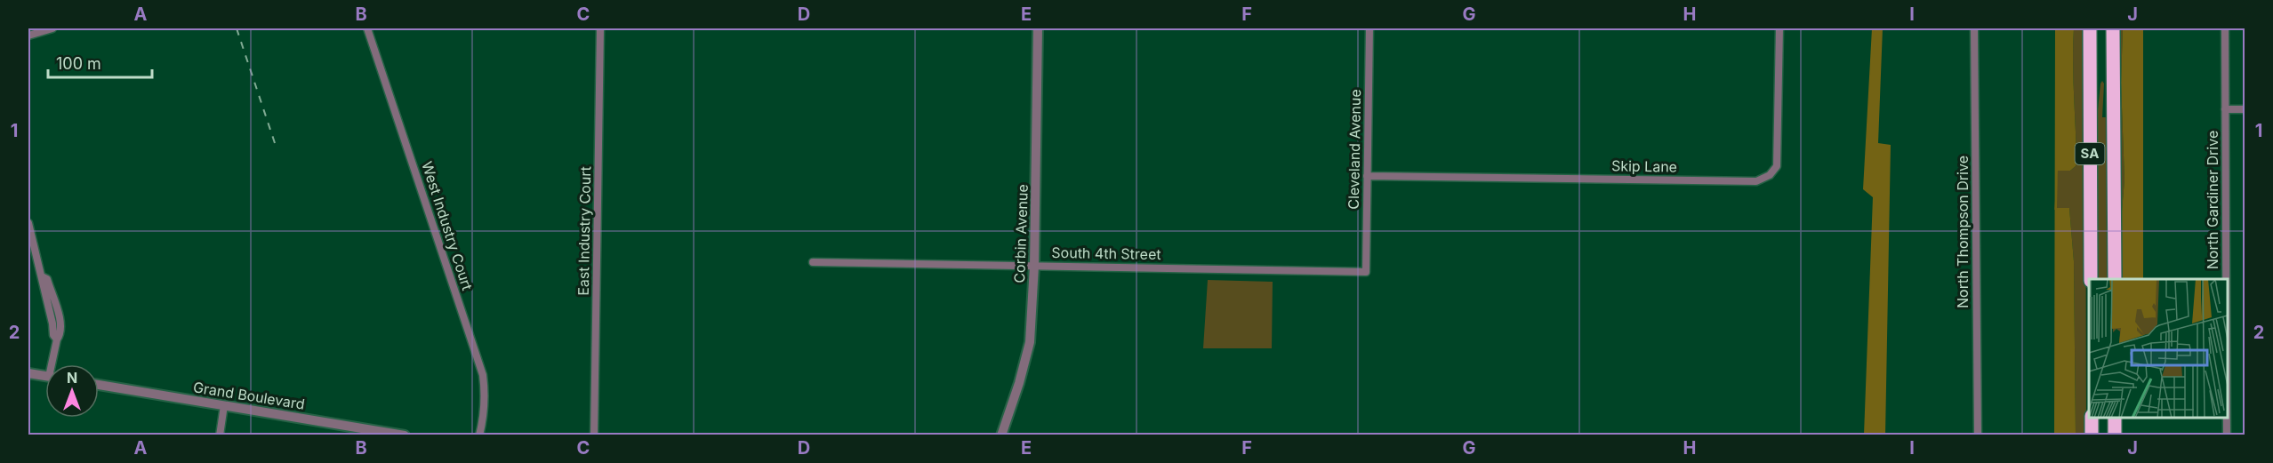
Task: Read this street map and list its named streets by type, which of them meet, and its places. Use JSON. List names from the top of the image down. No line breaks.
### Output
{"streets":{"highway":["SA"],"street":["Cleveland Avenue","Skip Lane","North Gardiner Drive","West Industry Court","East Industry Court","North Thompson Drive","Corbin Avenue","South 4th Street","Grand Boulevard"]},"crossings":[["Cleveland Avenue","Skip Lane"],["Cleveland Avenue","South 4th Street"],["Corbin Avenue","South 4th Street"]],"scale_bar":"100 m","north":"top","grid":{"columns":["A","B","C","D","E","F","G","H","I","J"],"rows":["1","2"]}}
